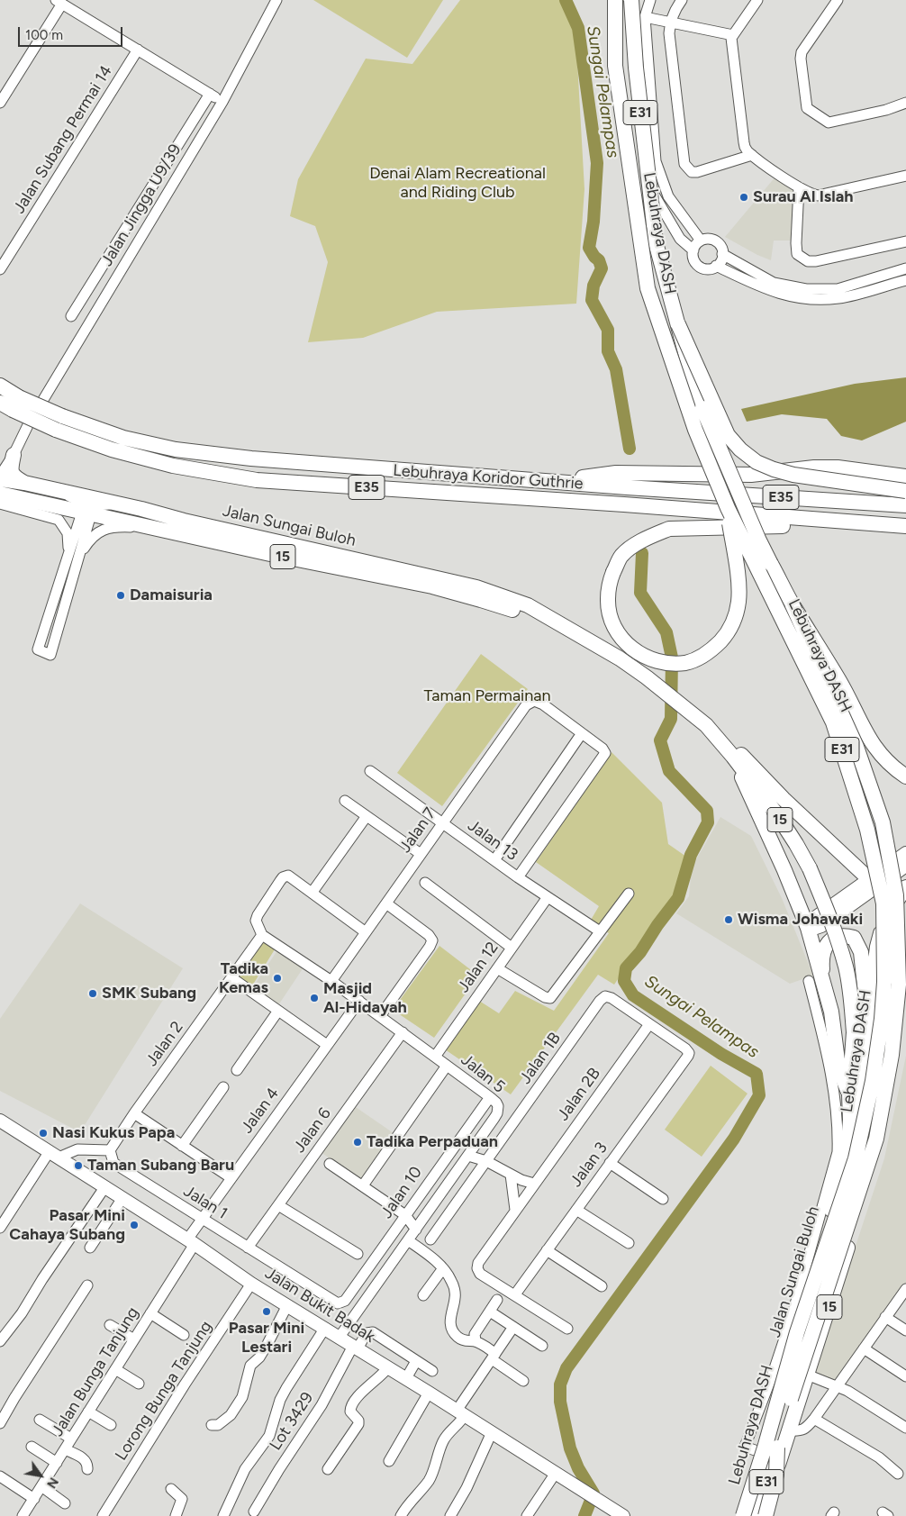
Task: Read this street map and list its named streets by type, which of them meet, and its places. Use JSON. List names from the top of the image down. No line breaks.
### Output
{"streets":{"highway":["E31","Lebuhraya DASH","Lebuhraya Koridor Guthrie","E35","Jalan Sungai Buloh","15"],"main road":["Jalan Bukit Badak"],"street":["Jalan Subang Permai 14","Jalan Jingga U9/39","Jalan 7","Jalan 13","Jalan 12","Jalan 2","Jalan 1B","Jalan 5","Jalan 2B","Jalan 4","Jalan 6","Jalan 3","Jalan 10","Jalan 1","Jalan Bunga Tanjung","Lorong Bunga Tanjung","Lot 3429"]},"crossings":[["Lebuhraya DASH","Jalan Sungai Buloh"],["Jalan 7","Jalan 13"],["Jalan 7","Jalan 5"],["Jalan 13","Jalan 12"],["Jalan 12","Jalan 5"],["Jalan 2","Jalan 5"],["Jalan 2","Jalan 1"],["Jalan 1B","Jalan 2B"],["Jalan 1B","Jalan 3"],["Jalan 5","Jalan 4"],["Jalan 5","Jalan 6"],["Jalan 5","Jalan 10"],["Jalan 5","Jalan Bukit Badak"],["Jalan 2B","Jalan 3"],["Jalan 4","Jalan 1"],["Jalan 4","Jalan Bukit Badak"],["Jalan 4","Jalan Bunga Tanjung"],["Jalan 6","Jalan 1"],["Jalan 10","Jalan 1"],["Jalan Bukit Badak","Jalan Bunga Tanjung"],["Jalan Bukit Badak","Lorong Bunga Tanjung"],["Jalan Bukit Badak","Lot 3429"]],"water":["Sungai Pelampas"],"parks":["Denai Alam Recreational and Riding Club","Taman Permainan"],"places":["Surau Al Islah","Damaisuria","Wisma Johawaki","Tadika Kemas","SMK Subang","Masjid Al-Hidayah","Nasi Kukus Papa","Tadika Perpaduan","Taman Subang Baru","Pasar Mini Cahaya Subang","Pasar Mini Lestari"],"scale_bar":"100 m","north":"bottom right"}
